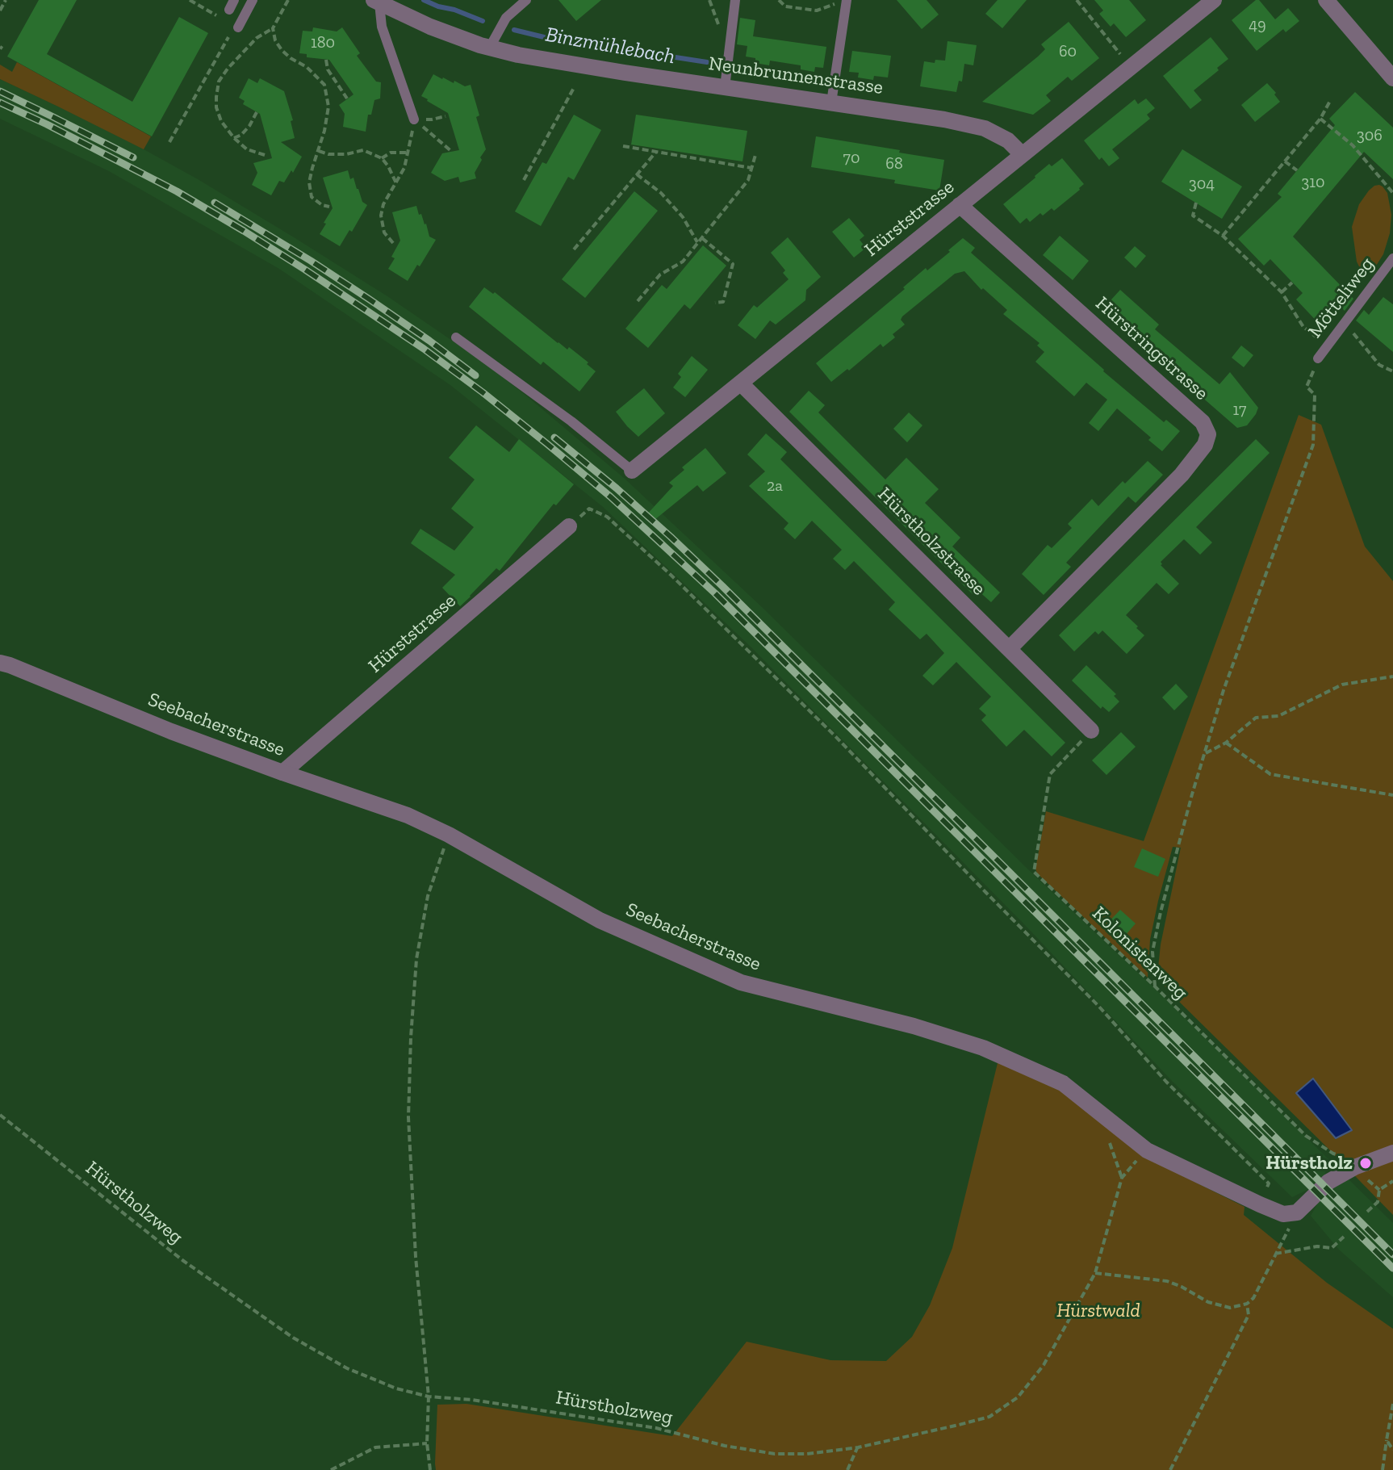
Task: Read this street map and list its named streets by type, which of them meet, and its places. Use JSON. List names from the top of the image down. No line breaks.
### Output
{"streets":{"street":["Neunbrunnenstrasse","Hürststrasse","Hürstringstrasse","Hürstholzstrasse","Seebacherstrasse"],"lane":["Mötteliweg"],"path":["Kolonistenweg","Hürstholzweg"]},"crossings":[["Neunbrunnenstrasse","Hürststrasse"],["Hürststrasse","Hürstringstrasse"],["Hürststrasse","Hürstholzstrasse"],["Hürststrasse","Seebacherstrasse"],["Hürstringstrasse","Hürstholzstrasse"],["Hürstholzstrasse","Kolonistenweg"],["Seebacherstrasse","Hürstholzweg"]],"water":["Binzmühlebach"],"parks":["Hürstwald"],"places":["Hürstholz"],"house_numbers":["49","180","60","306","70","68","310","304","17","2a"]}
